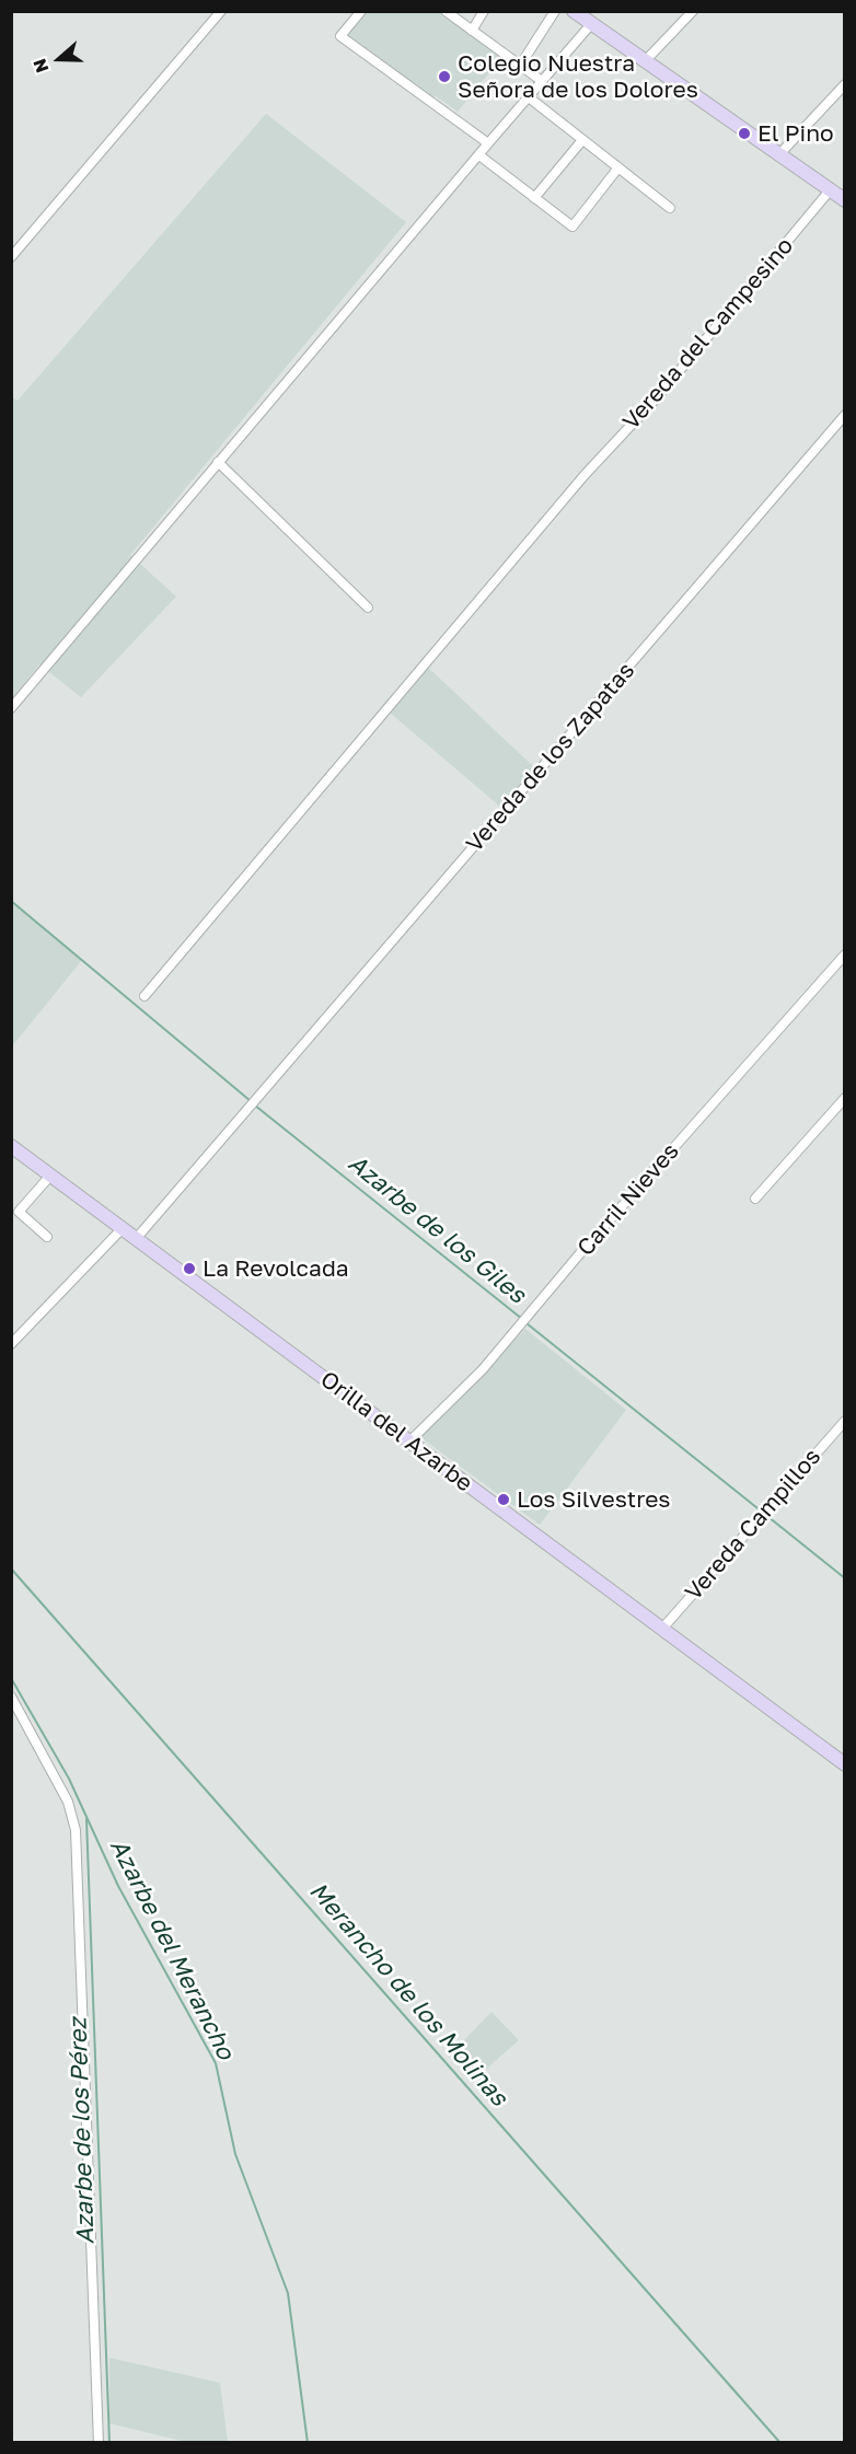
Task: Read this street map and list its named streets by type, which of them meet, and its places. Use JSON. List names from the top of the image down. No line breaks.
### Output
{"streets":{"street":["Vereda del Campesino","Vereda de los Zapatas","Carril Nieves","Orilla del Azarbe","Vereda Campillos"]},"crossings":[["Vereda de los Zapatas","Orilla del Azarbe"],["Carril Nieves","Orilla del Azarbe"],["Orilla del Azarbe","Vereda Campillos"]],"water":["Azarbe de los Giles","Azarbe del Merancho","Merancho de los Molinas","Azarbe de los Pérez"],"places":["Colegio Nuestra Señora de los Dolores","El Pino","La Revolcada","Los Silvestres"],"north":"left"}
